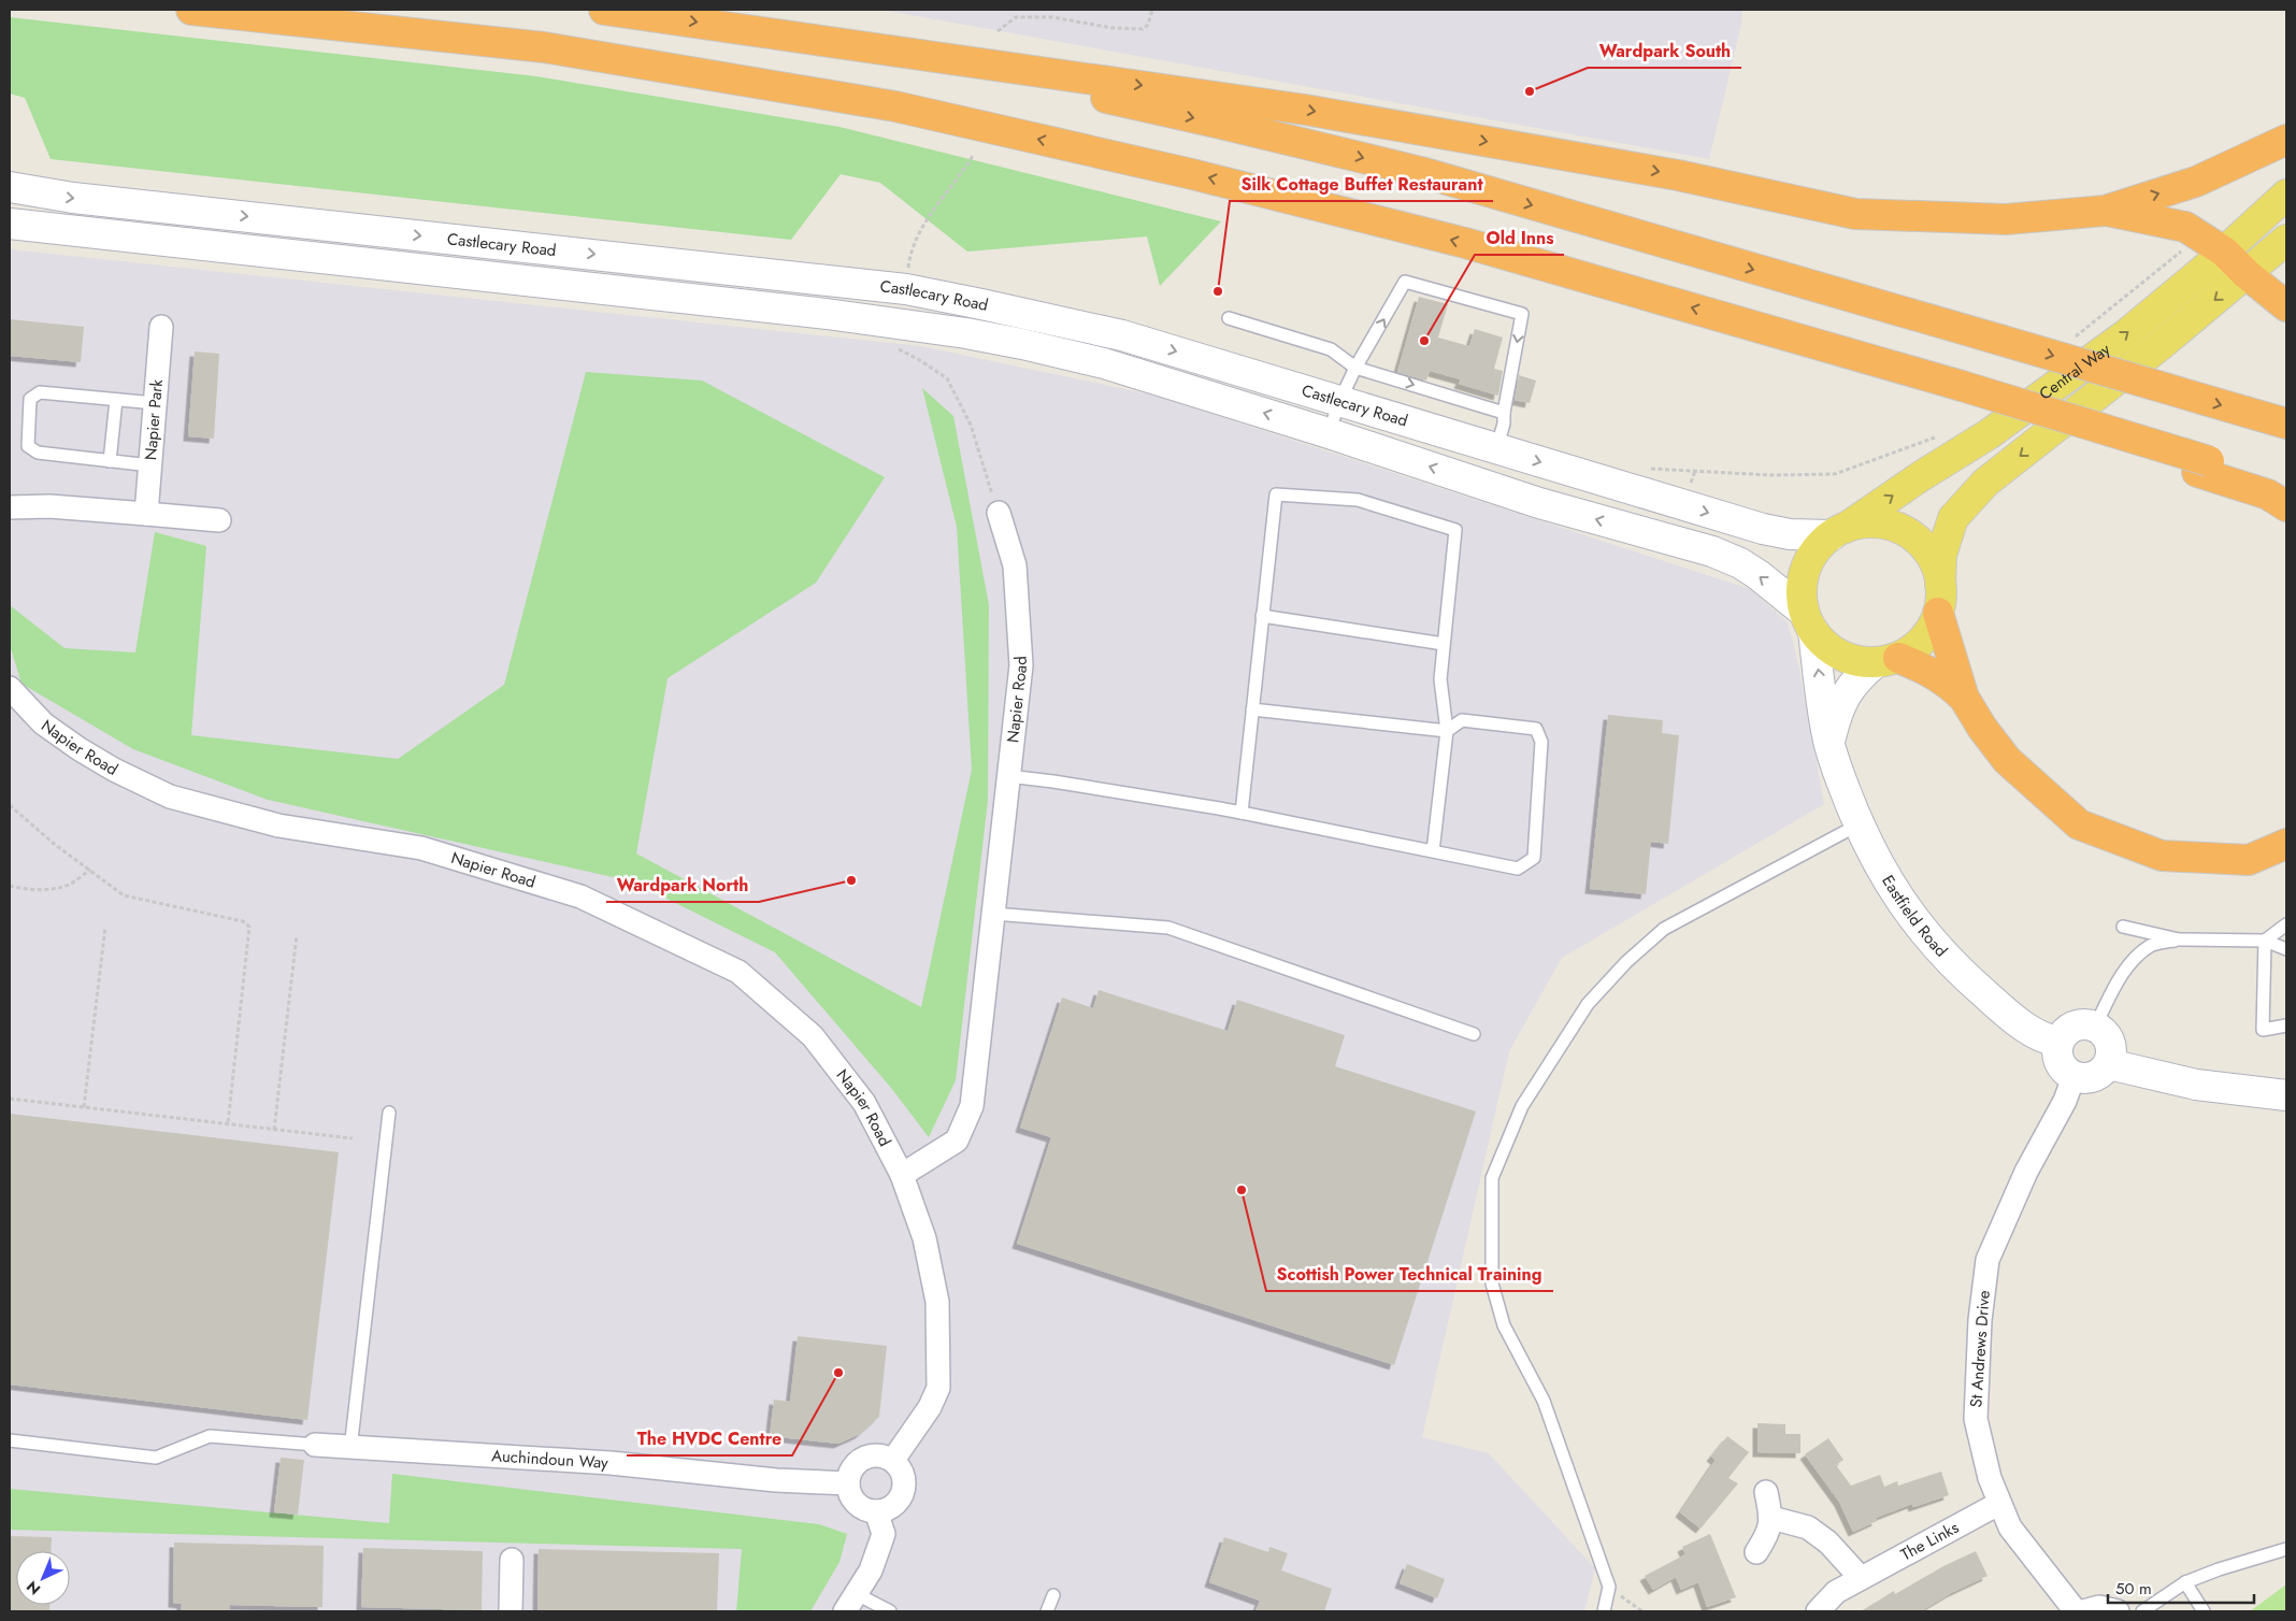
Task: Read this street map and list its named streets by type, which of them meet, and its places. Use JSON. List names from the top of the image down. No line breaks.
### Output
{"streets":{"main road":["Castlecary Road","Central Way","Eastfield Road"],"street":["Napier Park","Napier Road","St Andrews Drive","Auchindoun Way","The Links"]},"crossings":[["Castlecary Road","Central Way"],["Castlecary Road","Eastfield Road"],["Central Way","Eastfield Road"],["Napier Road","Auchindoun Way"],["Eastfield Road","St Andrews Drive"],["St Andrews Drive","The Links"]],"places":["Wardpark South","Silk Cottage Buffet Restaurant","Old Inns","Wardpark North","Scottish Power Technical Training","The HVDC Centre"],"scale_bar":"50 m","north":"bottom left"}
